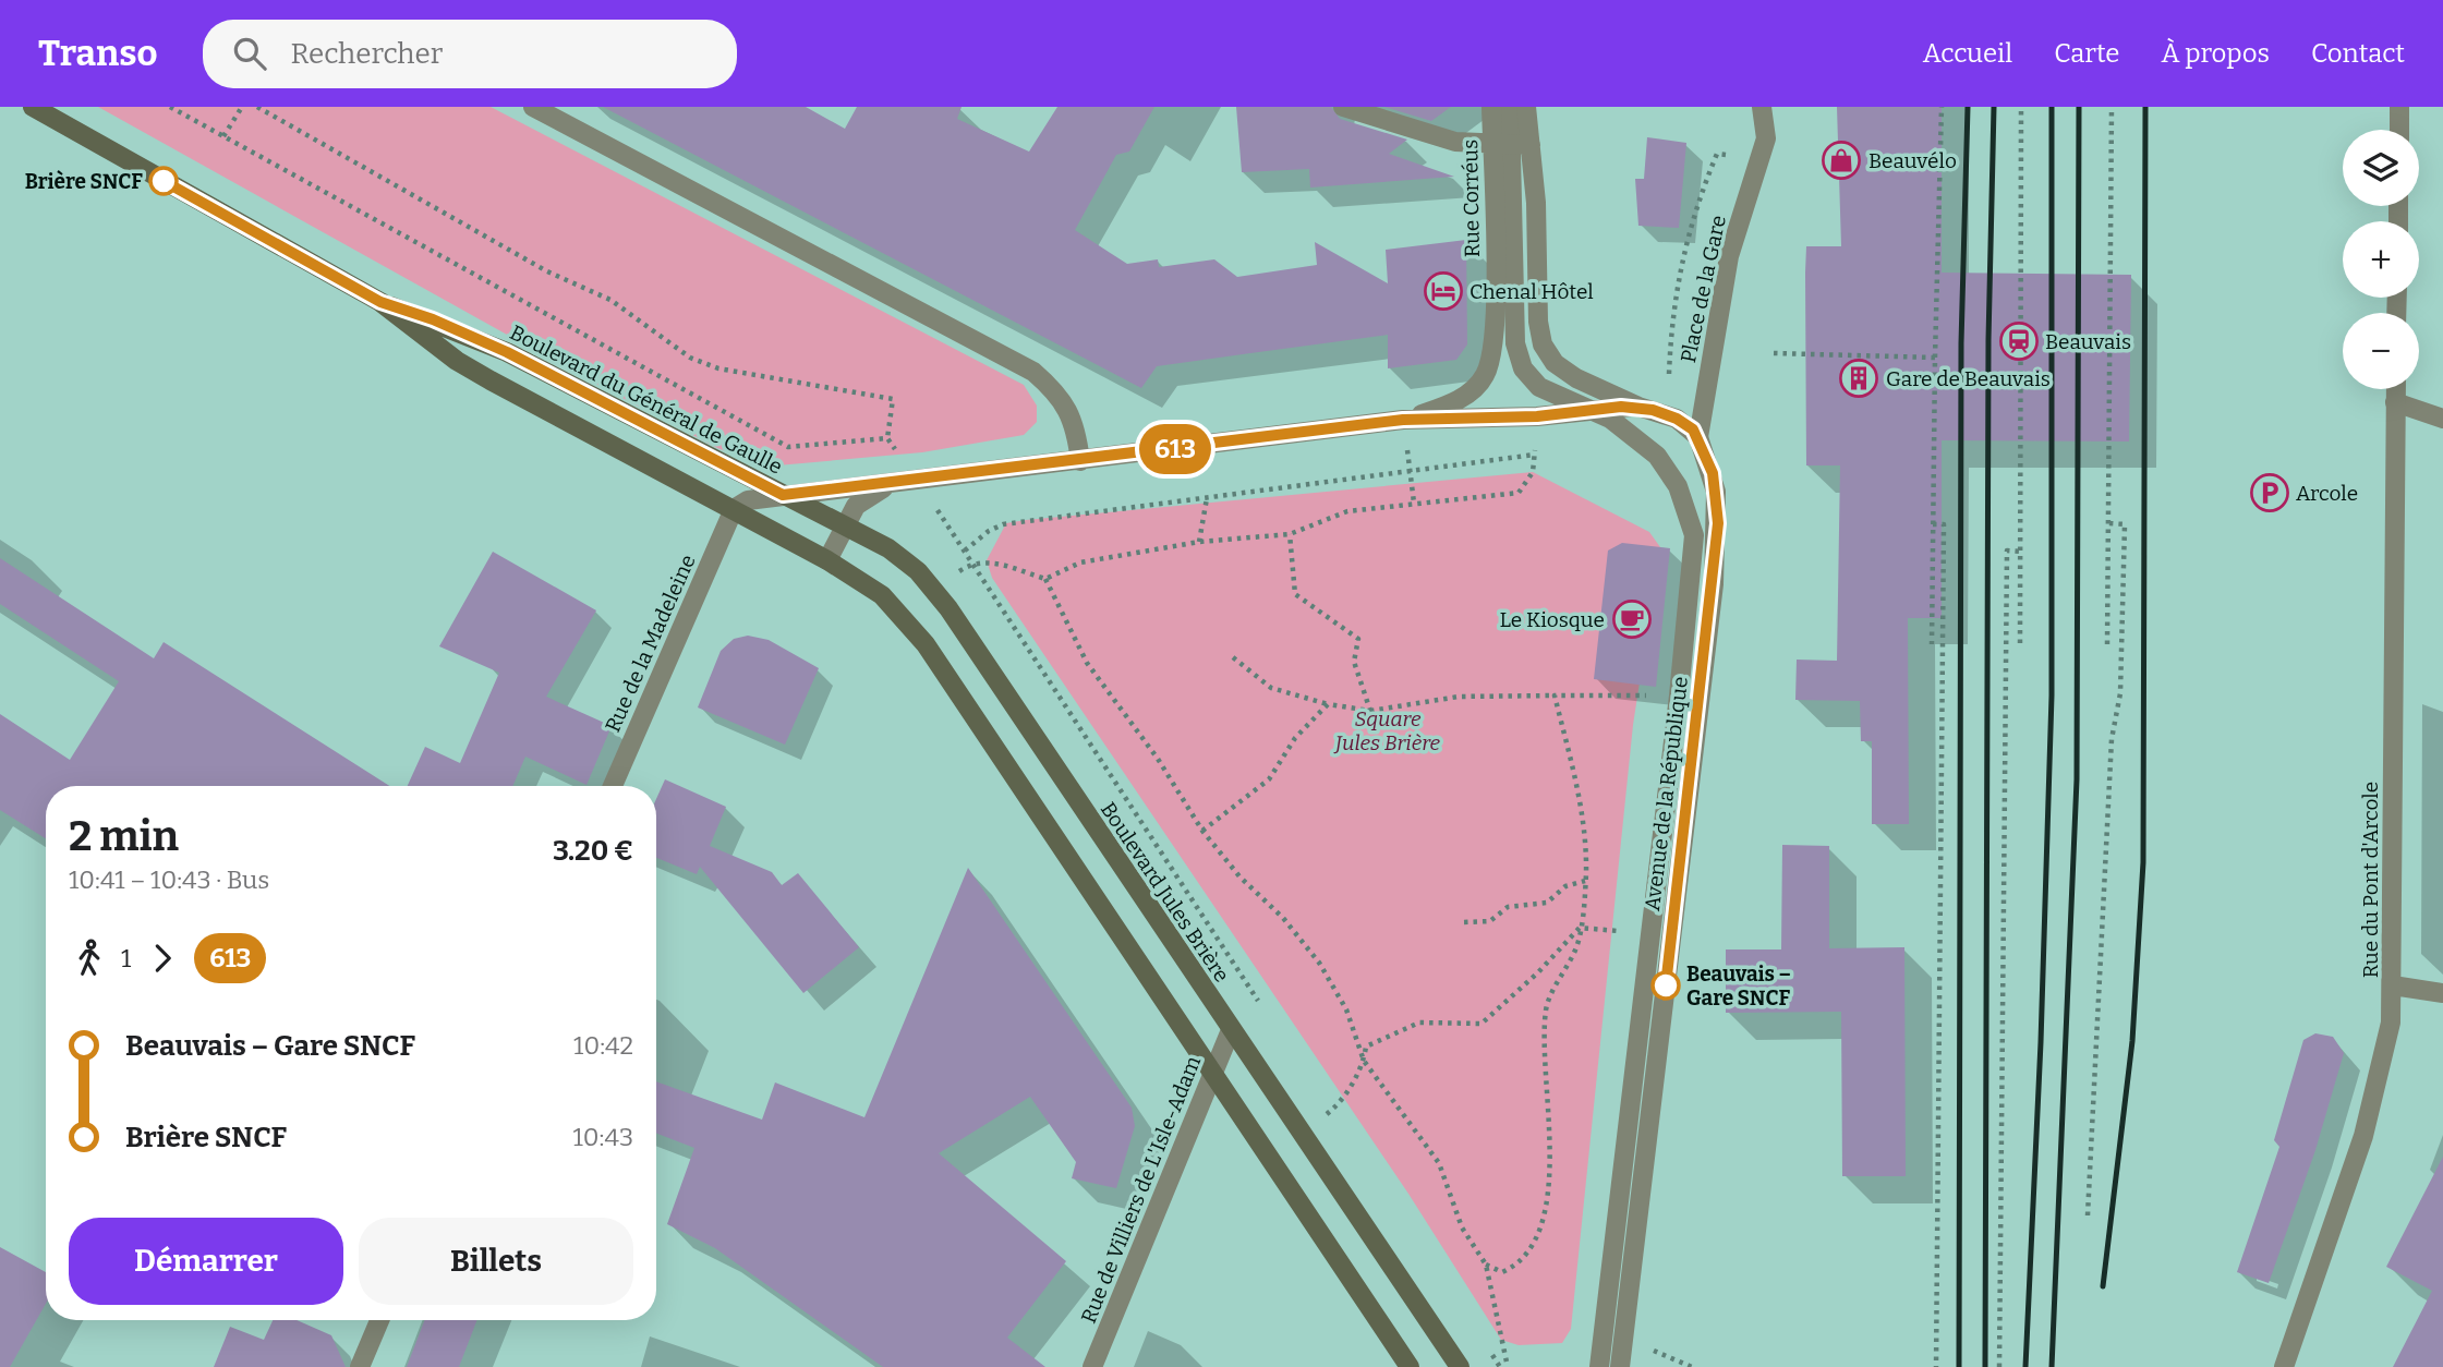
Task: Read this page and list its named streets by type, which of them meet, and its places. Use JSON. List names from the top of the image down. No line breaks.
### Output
{"streets":{"main road":["Boulevard du Général de Gaulle","Boulevard Jules Brière"],"street":["Rue Corréus","Place de la Gare","Rue de la Madeleine","Avenue de la République","Rue du Pont d'Arcole","Rue de Villiers de L'Isle-Adam"]},"crossings":[["Rue Corréus","Boulevard du Général de Gaulle"],["Place de la Gare","Avenue de la République"],["Boulevard du Général de Gaulle","Rue de la Madeleine"],["Boulevard du Général de Gaulle","Boulevard Jules Brière"],["Boulevard Jules Brière","Rue de Villiers de L'Isle-Adam"]],"parks":["Square Jules Brière"],"places":{"shop":["Beauvélo"],"other":["Brière SNCF","Beauvais – Gare SNCF"],"hotel":["Chenal Hôtel"],"station":["Beauvais"],"building":["Gare de Beauvais"],"parking":["Arcole"],"cafe":["Le Kiosque"]},"lines":["bus line 613"],"page":{"header":"Transo","search":"Rechercher","nav":["Accueil","Carte","À propos","Contact"],"on_map":"613","map_buttons":["+","−"],"heading":["2 min","10:41 – 10:43 · Bus","3.20 €"],"legs":["1","613"],"list":[{"name":"Beauvais – Gare SNCF","value":"10:42"},{"name":"Brière SNCF","value":"10:43"}],"buttons":["Démarrer","Billets"]}}
